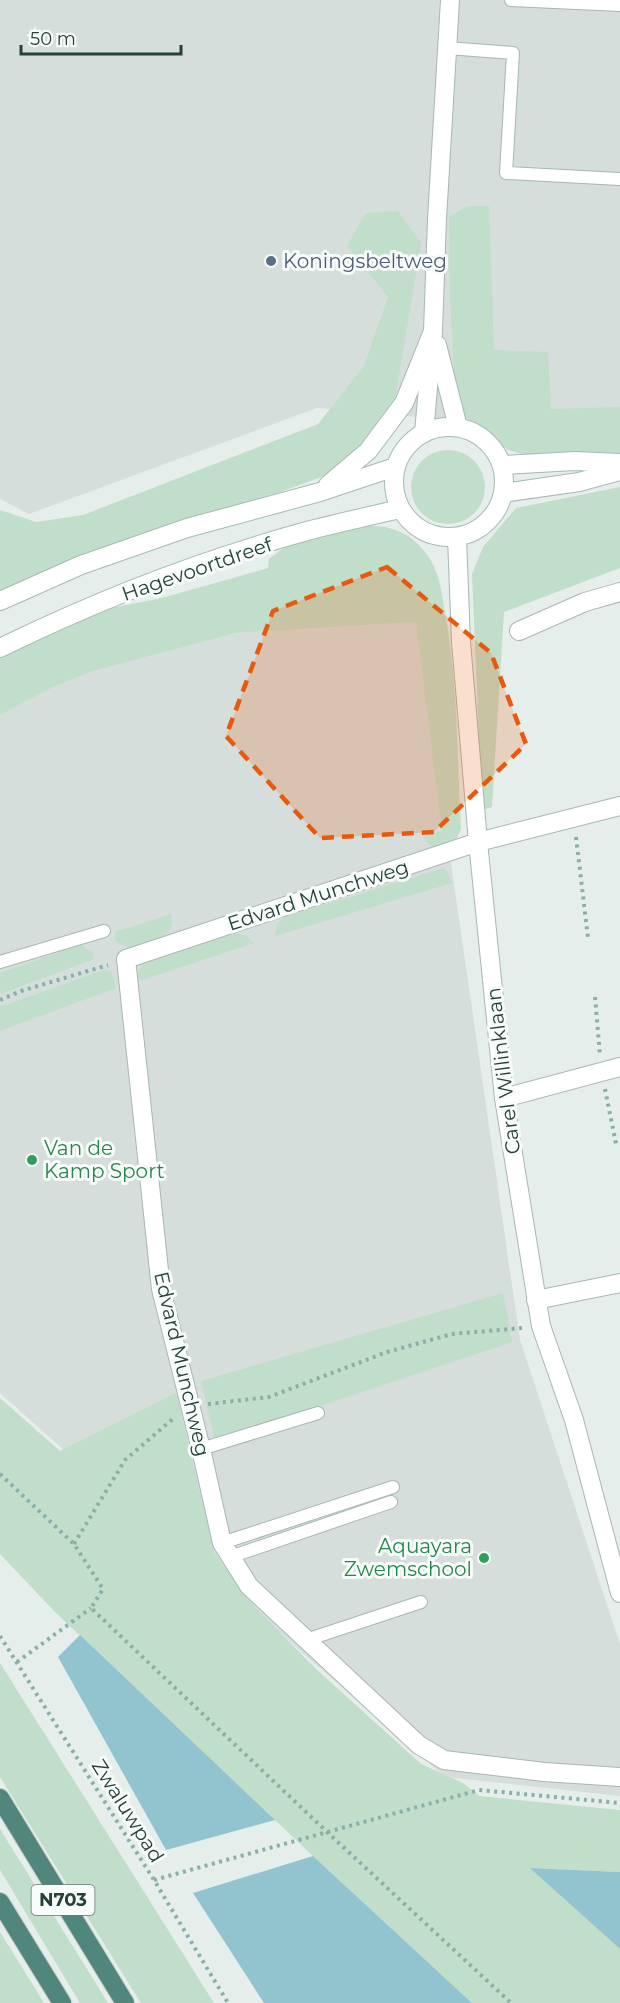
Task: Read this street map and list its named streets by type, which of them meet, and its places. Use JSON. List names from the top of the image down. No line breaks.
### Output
{"streets":{"highway":["N703"],"street":["Hagevoortdreef","Edvard Munchweg","Carel Willinklaan"],"path":["Zwaluwpad"]},"crossings":[["Hagevoortdreef","Carel Willinklaan"],["Edvard Munchweg","Carel Willinklaan"]],"places":["Koningsbeltweg","Van de Kamp Sport","Aquayara Zwemschool"],"scale_bar":"50 m"}
